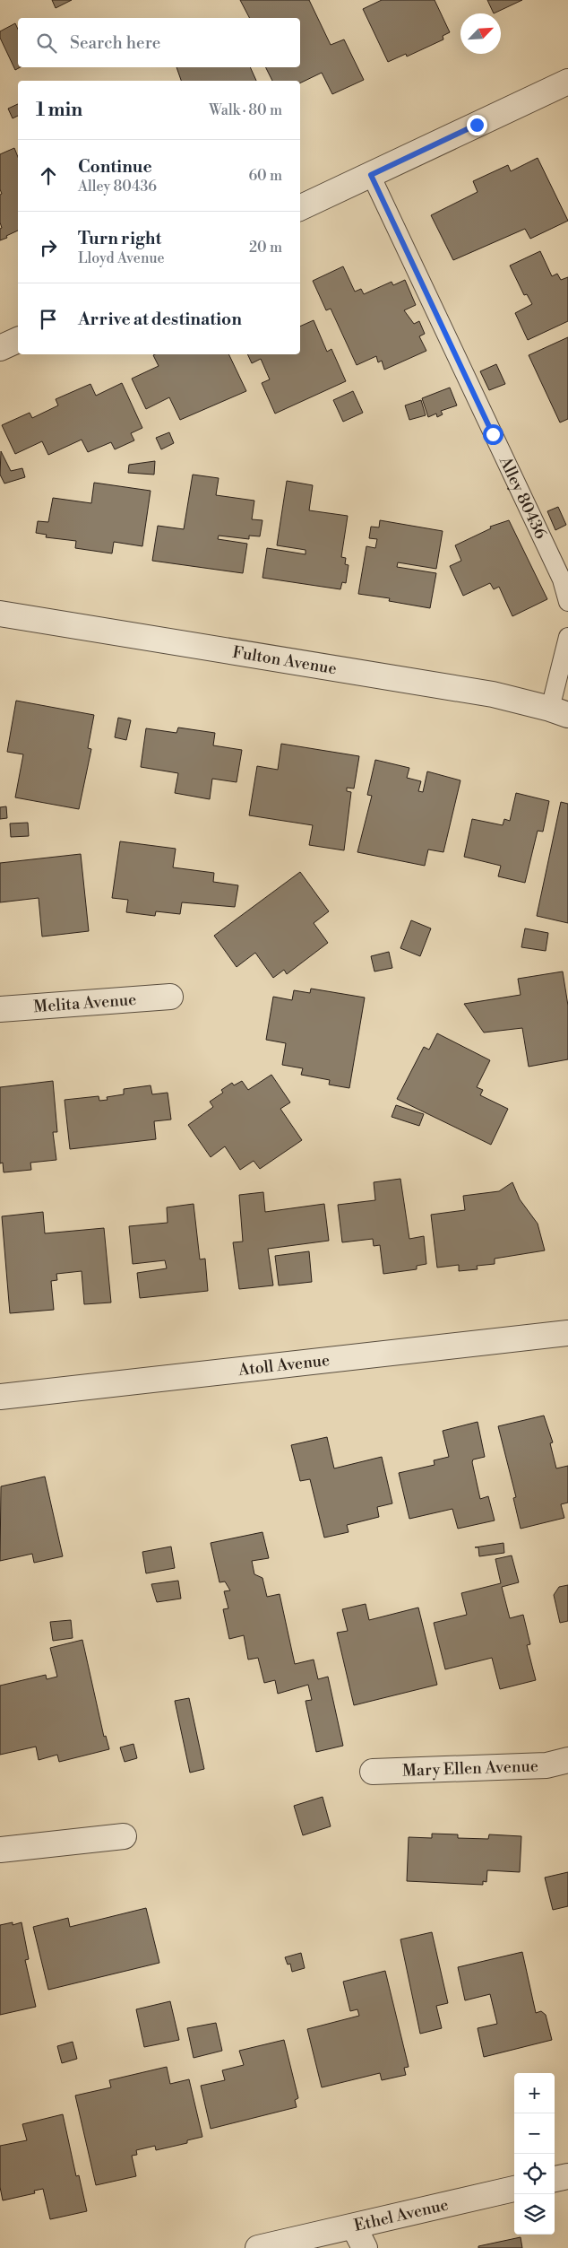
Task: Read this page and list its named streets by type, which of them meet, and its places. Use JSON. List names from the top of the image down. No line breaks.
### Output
{"streets":{"street":["Fulton Avenue","Melita Avenue","Atoll Avenue","Mary Ellen Avenue","Ethel Avenue"],"lane":["Alley 80436"]},"north":"top right","page":{"search":"Search here","heading":["1 min","Walk · 80 m"],"list":[["Continue","Alley 80436","60 m"],["Turn right","Lloyd Avenue","20 m"],"Arrive at destination"],"map_buttons":["+","−"]}}
